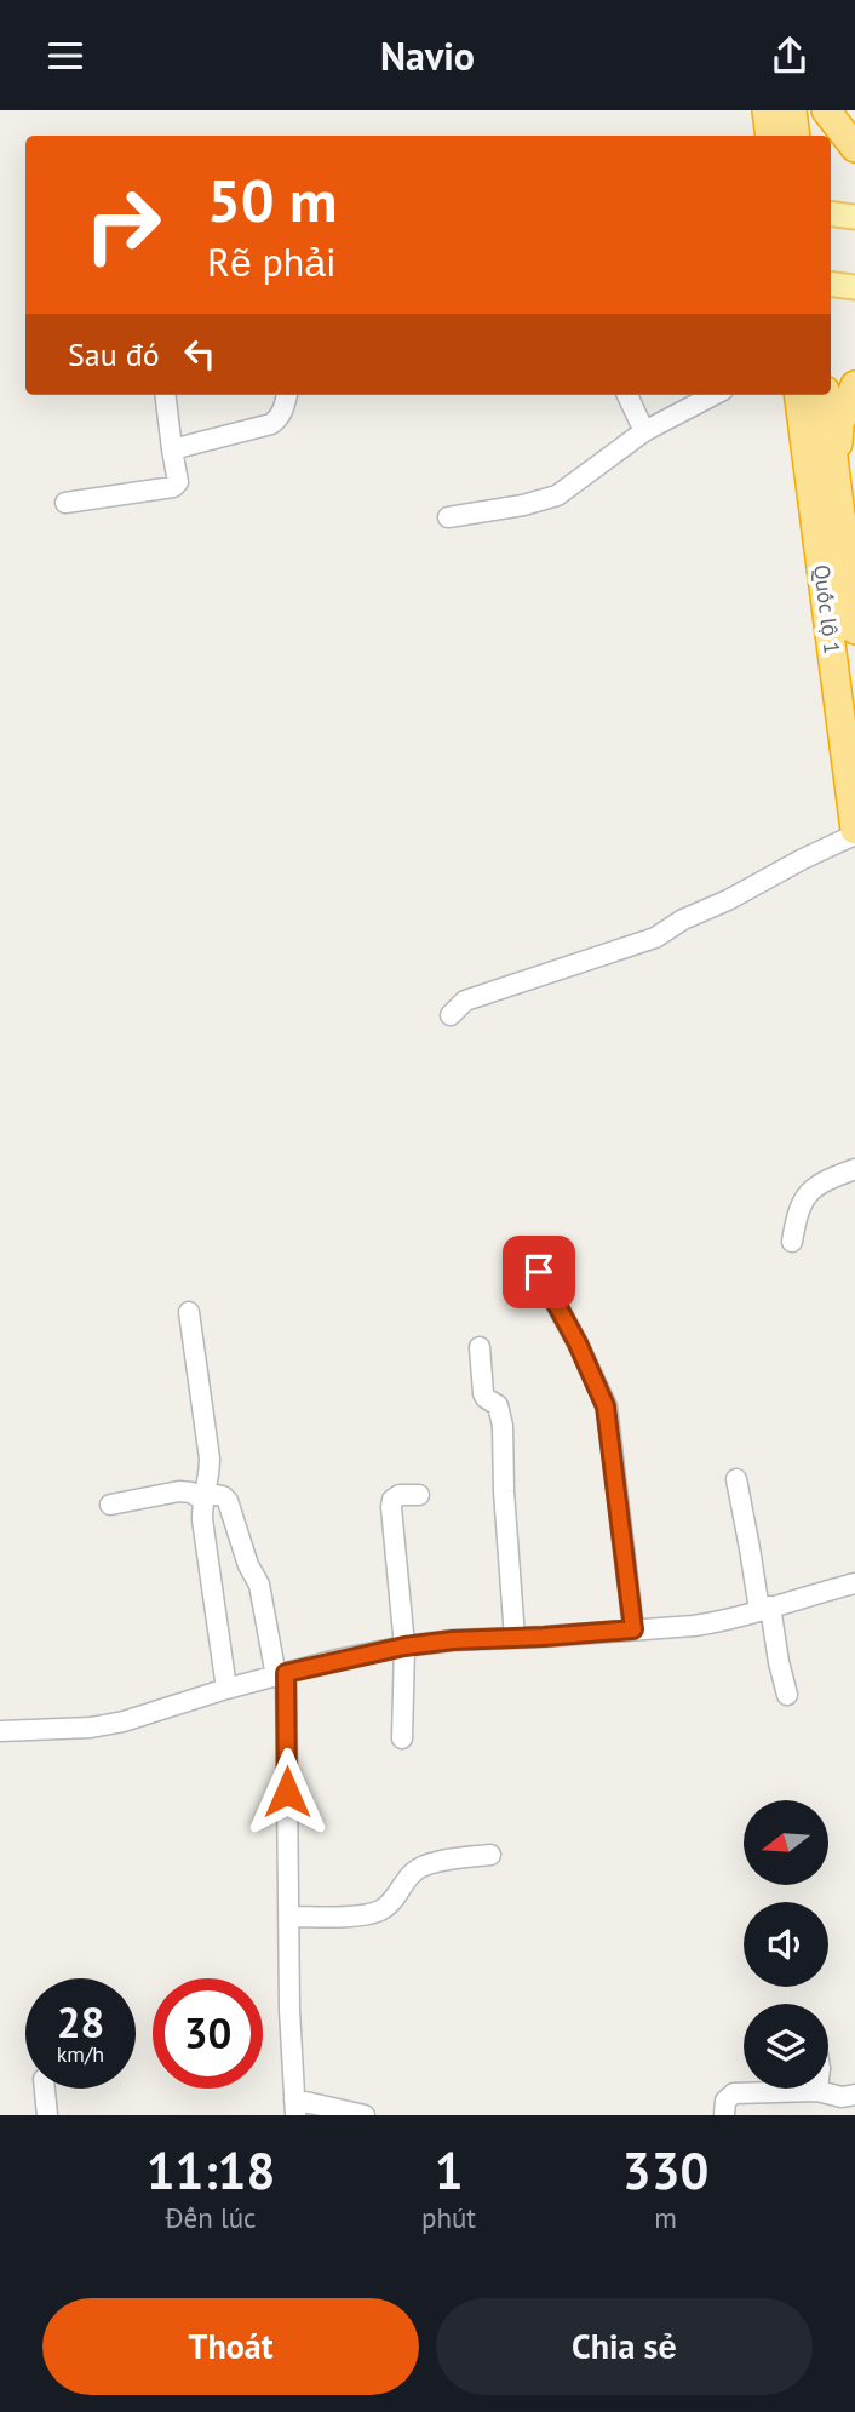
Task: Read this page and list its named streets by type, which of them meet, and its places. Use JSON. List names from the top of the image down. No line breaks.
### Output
{"streets":{"highway":["Quốc lộ 1"]},"north":"left","page":{"header":"Navio","turn":["50 m","Rẽ phải"],"then":"Sau đó","speed":"28 km/h","limit":"30","eta":["11:18","Đến lúc","1","phút","330","m"],"buttons":["Thoát","Chia sẻ"]}}
